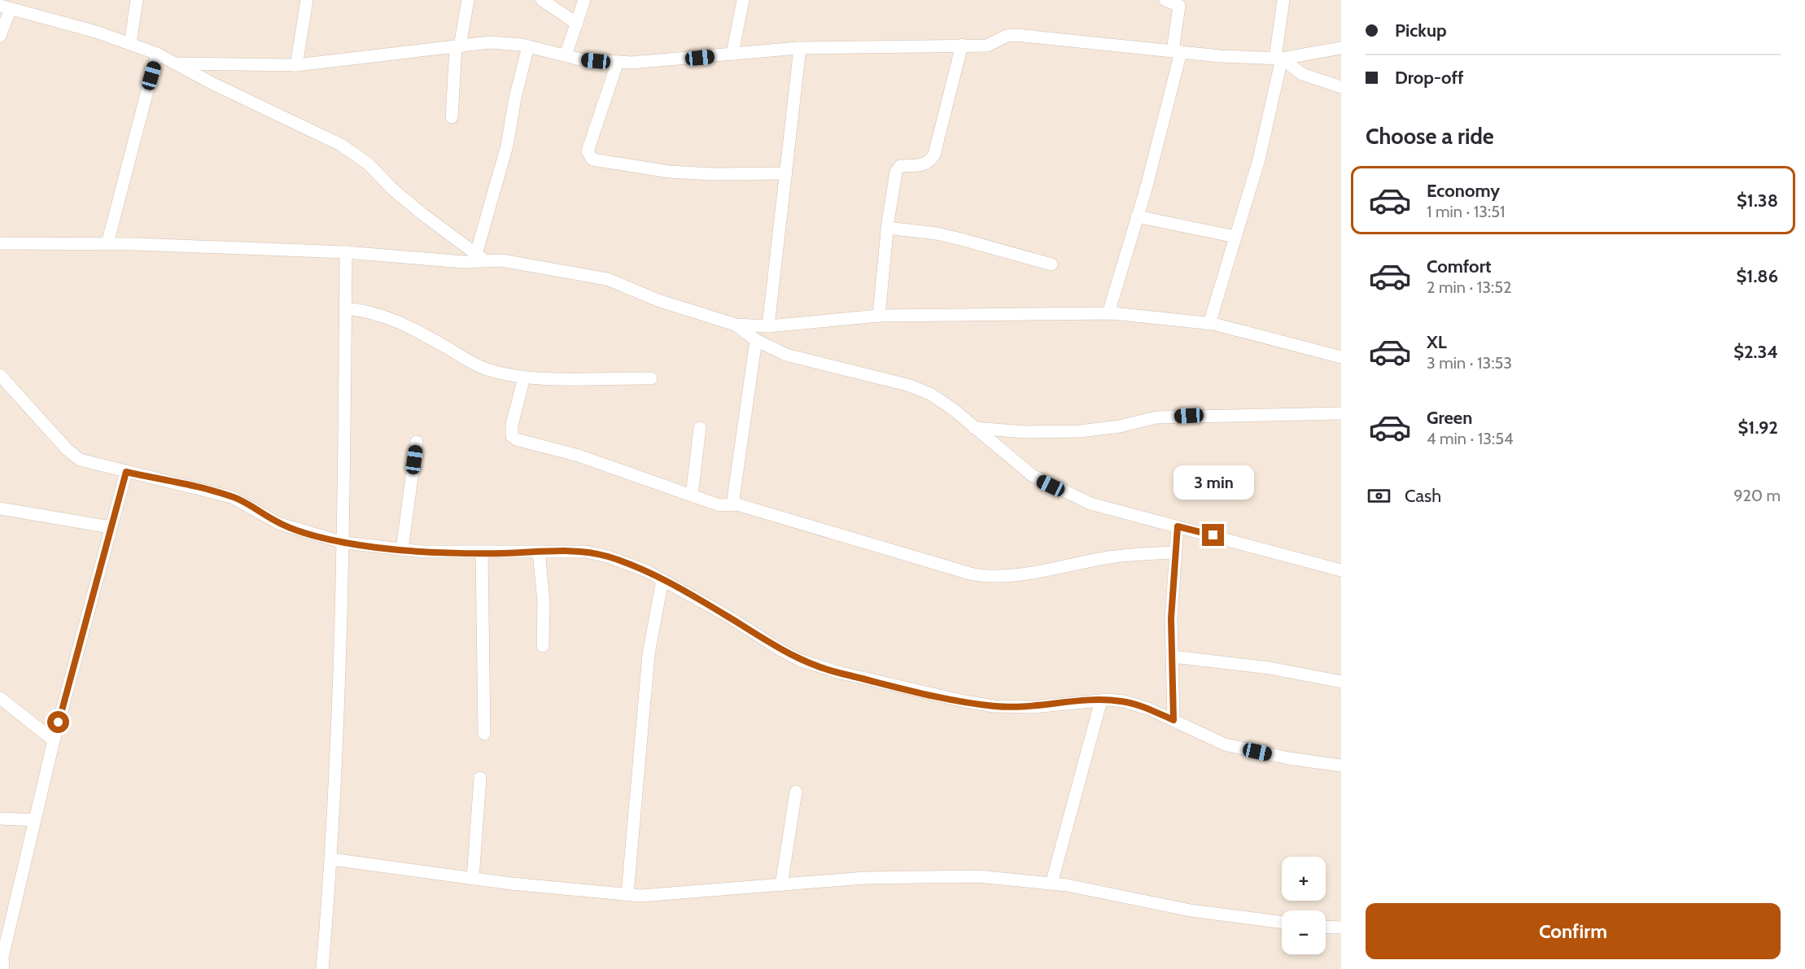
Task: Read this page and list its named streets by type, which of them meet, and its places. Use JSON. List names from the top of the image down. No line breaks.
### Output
{"page":{"banner":["Pickup","Drop-off"],"heading":"Choose a ride","list":[{"name":"Economy","note":"1 min · 13:51","value":"$1.38"},{"name":"Comfort","note":"2 min · 13:52","value":"$1.86"},{"name":"XL","note":"3 min · 13:53","value":"$2.34"},{"name":"Green","note":"4 min · 13:54","value":"$1.92"}],"bubble":"3 min","pay":["Cash","920 m"],"map_buttons":["+","−"],"buttons":"Confirm"}}
